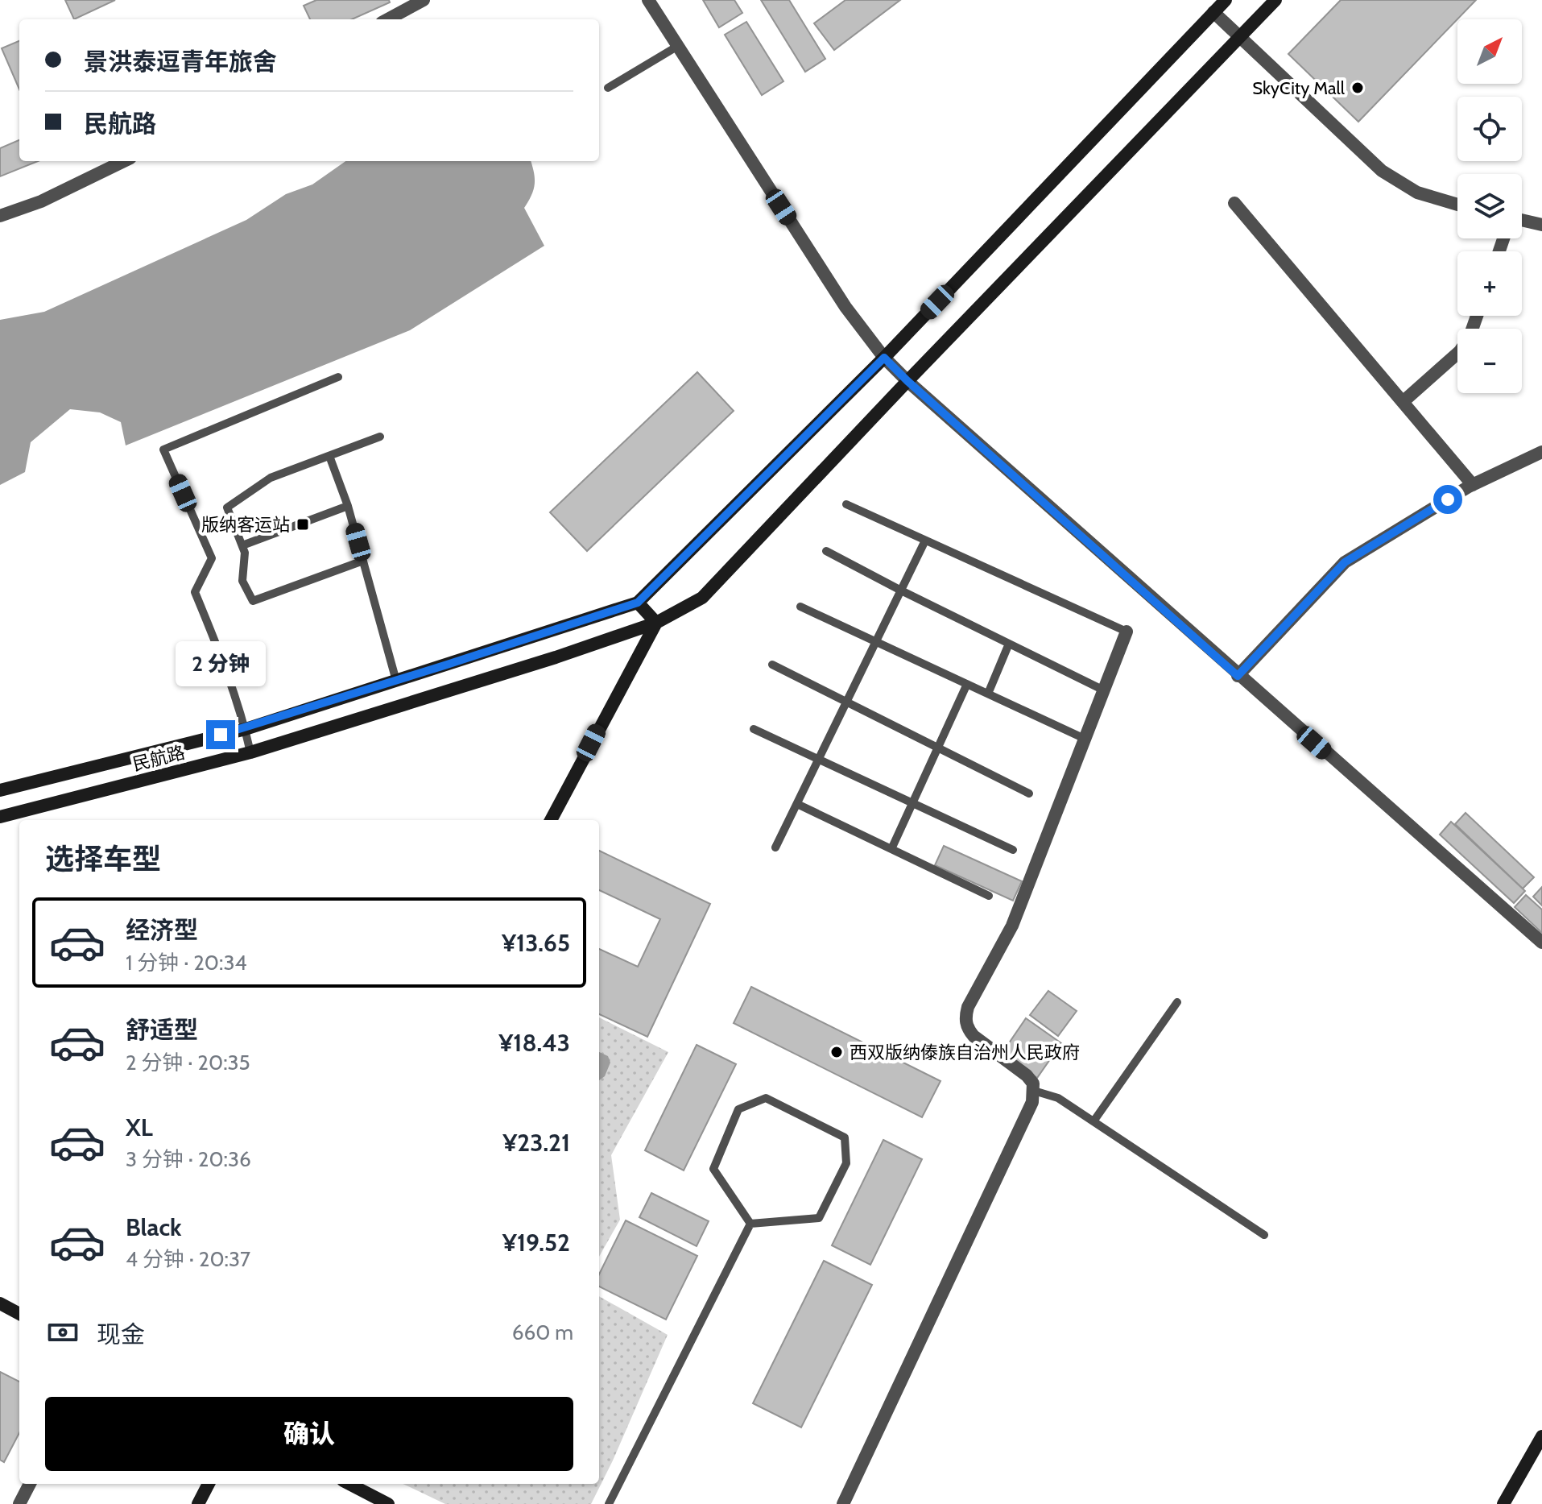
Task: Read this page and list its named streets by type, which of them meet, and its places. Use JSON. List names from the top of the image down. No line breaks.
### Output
{"streets":{"main road":["民航路"]},"places":{"other":["SkyCity Mall","西双版纳傣族自治州人民政府"],"transit":["版纳客运站"]},"north":"top right","page":{"map_buttons":["+","−"],"banner":["景洪泰逗青年旅舍","民航路"],"bubble":"2 分钟","heading":"选择车型","list":[{"name":"经济型","note":"1 分钟 · 20:34","value":"¥13.65"},{"name":"舒适型","note":"2 分钟 · 20:35","value":"¥18.43"},{"name":"XL","note":"3 分钟 · 20:36","value":"¥23.21"},{"name":"Black","note":"4 分钟 · 20:37","value":"¥19.52"}],"pay":["现金","660 m"],"buttons":"确认"}}
